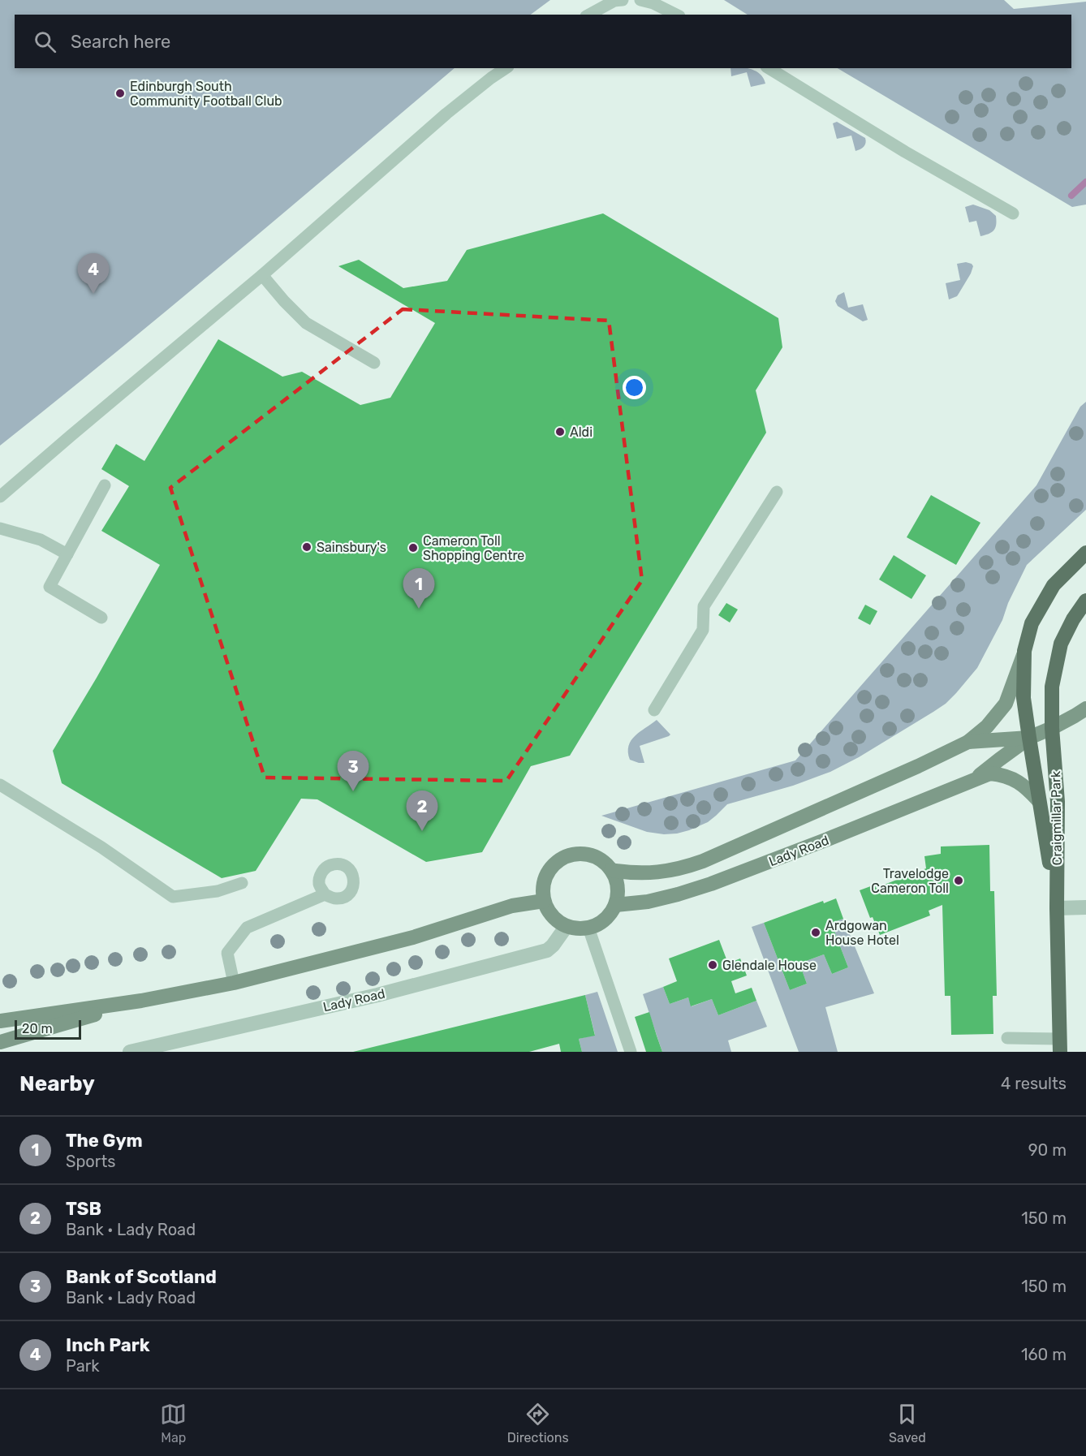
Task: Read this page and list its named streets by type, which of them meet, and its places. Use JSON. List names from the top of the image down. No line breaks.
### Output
{"streets":{"main road":["Craigmillar Park"],"street":["Lady Road"]},"crossings":[["Craigmillar Park","Lady Road"]],"places":["Edinburgh South Community Football Club","Aldi","Sainsbury's","Cameron Toll Shopping Centre","Travelodge Cameron Toll","Ardgowan House Hotel","Glendale House"],"scale_bar":"20 m","page":{"search":"Search here","pins":["4","1","3","2"],"scale":"20 m","heading":["Nearby","4 results"],"list":[{"mark":"1","name":"The Gym","note":"Sports","value":"90 m"},{"mark":"2","name":"TSB","note":"Bank · Lady Road","value":"150 m"},{"mark":"3","name":"Bank of Scotland","note":"Bank · Lady Road","value":"150 m"},{"mark":"4","name":"Inch Park","note":"Park","value":"160 m"}],"nav":["Map","Directions","Saved"]}}
